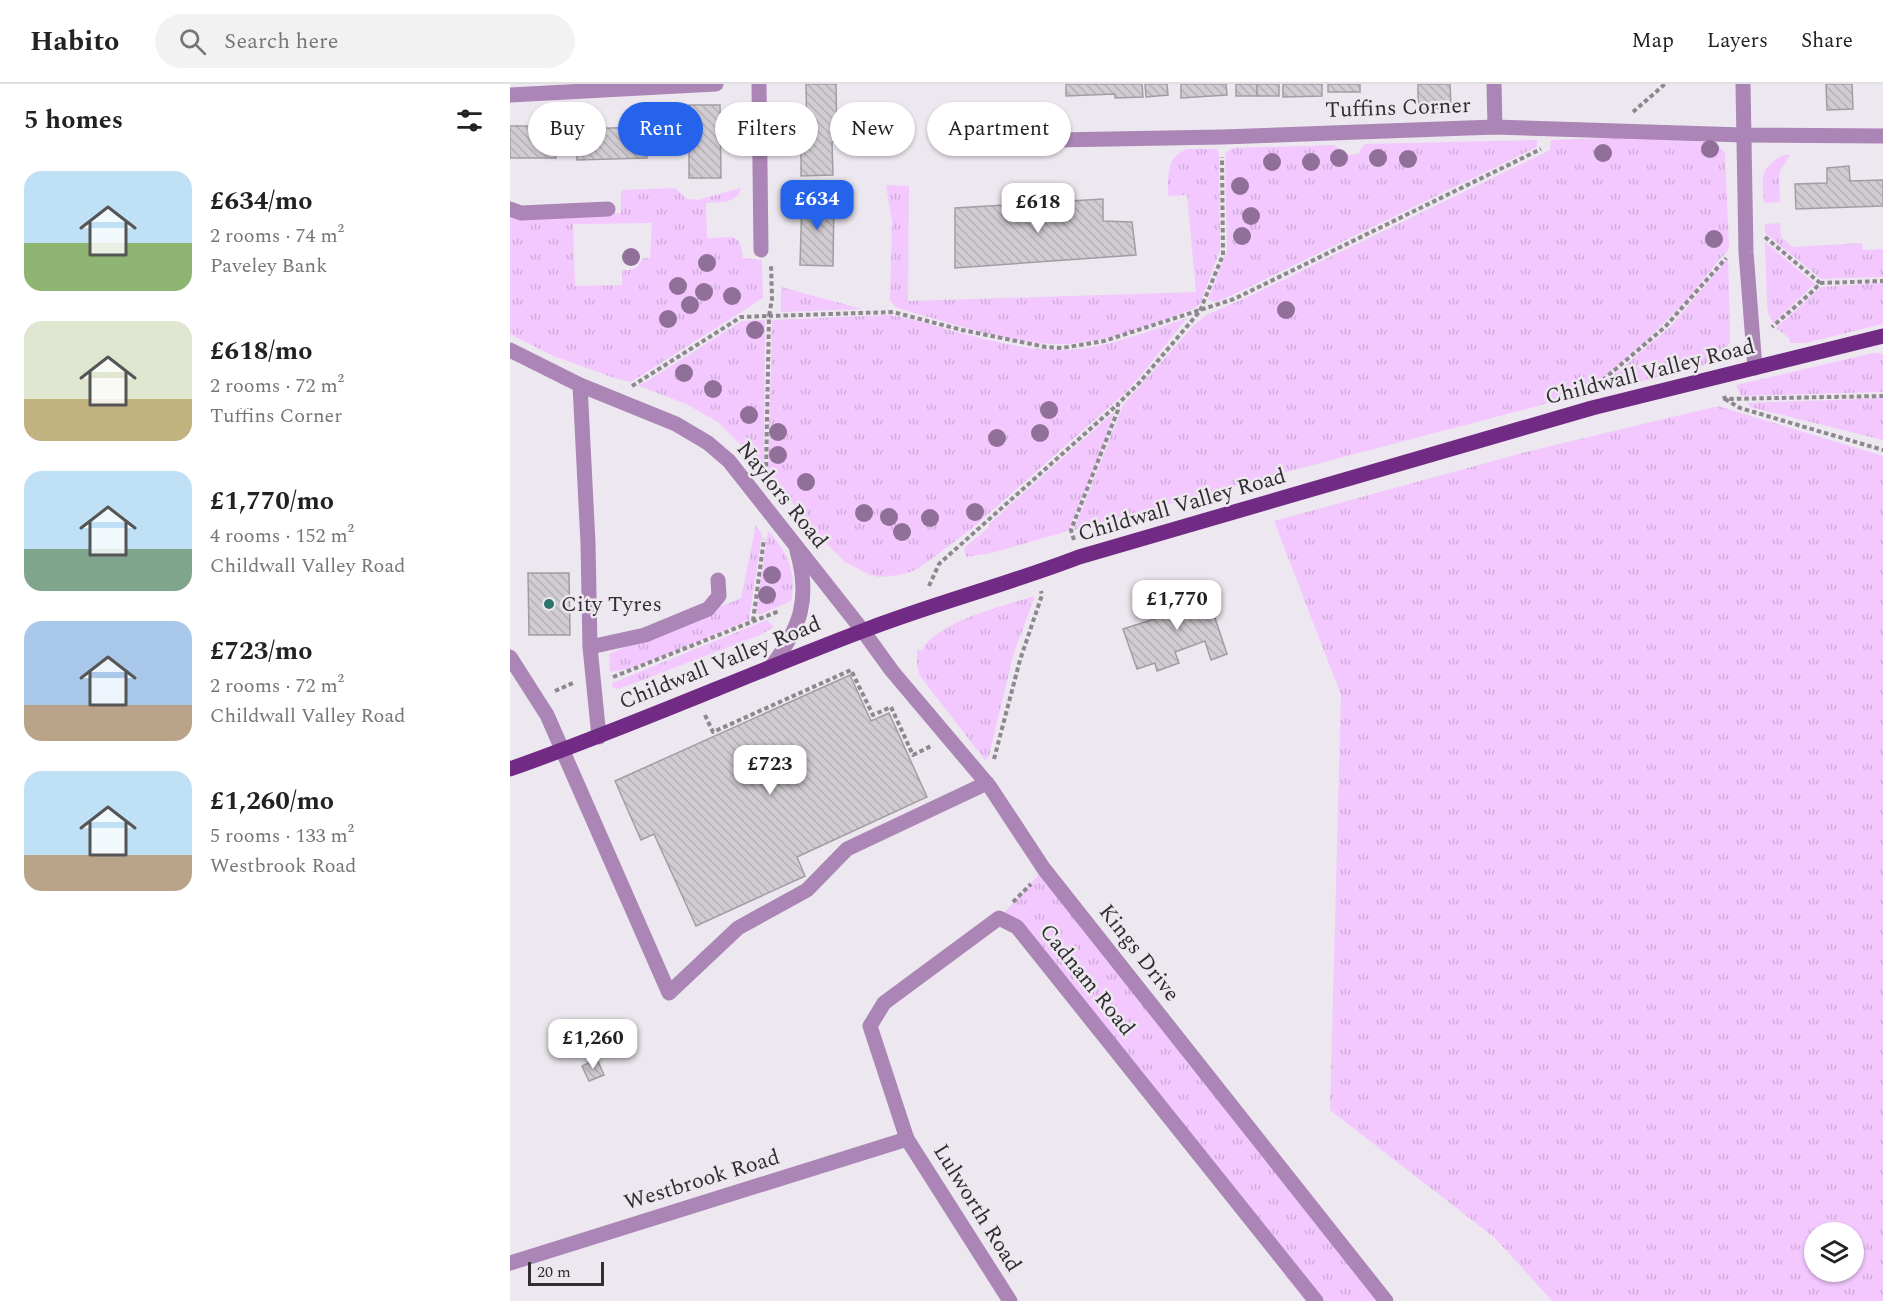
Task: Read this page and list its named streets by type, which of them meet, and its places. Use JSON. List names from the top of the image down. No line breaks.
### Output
{"streets":{"main road":["Childwall Valley Road"],"street":["Tuffins Corner","Naylors Road","Kings Drive","Cadnam Road","Westbrook Road","Lulworth Road"]},"crossings":[["Childwall Valley Road","Naylors Road"],["Childwall Valley Road","Kings Drive"],["Naylors Road","Kings Drive"],["Westbrook Road","Lulworth Road"]],"places":["City Tyres"],"scale_bar":"20 m","page":{"header":"Habito","search":"Search here","nav":["Map","Layers","Share"],"heading":"5 homes","chip":["Buy","Rent","Filters","New","Apartment"],"list":[{"name":"£634/mo","note":"2 rooms · 74 m² · Paveley Bank"},{"name":"£618/mo","note":"2 rooms · 72 m² · Tuffins Corner"},{"name":"£1,770/mo","note":"4 rooms · 152 m² · Childwall Valley Road"},{"name":"£723/mo","note":"2 rooms · 72 m² · Childwall Valley Road"},{"name":"£1,260/mo","note":"5 rooms · 133 m² · Westbrook Road"}],"price":["£634","£618","£1,770","£723","£1,260"],"scale":"20 m"}}
